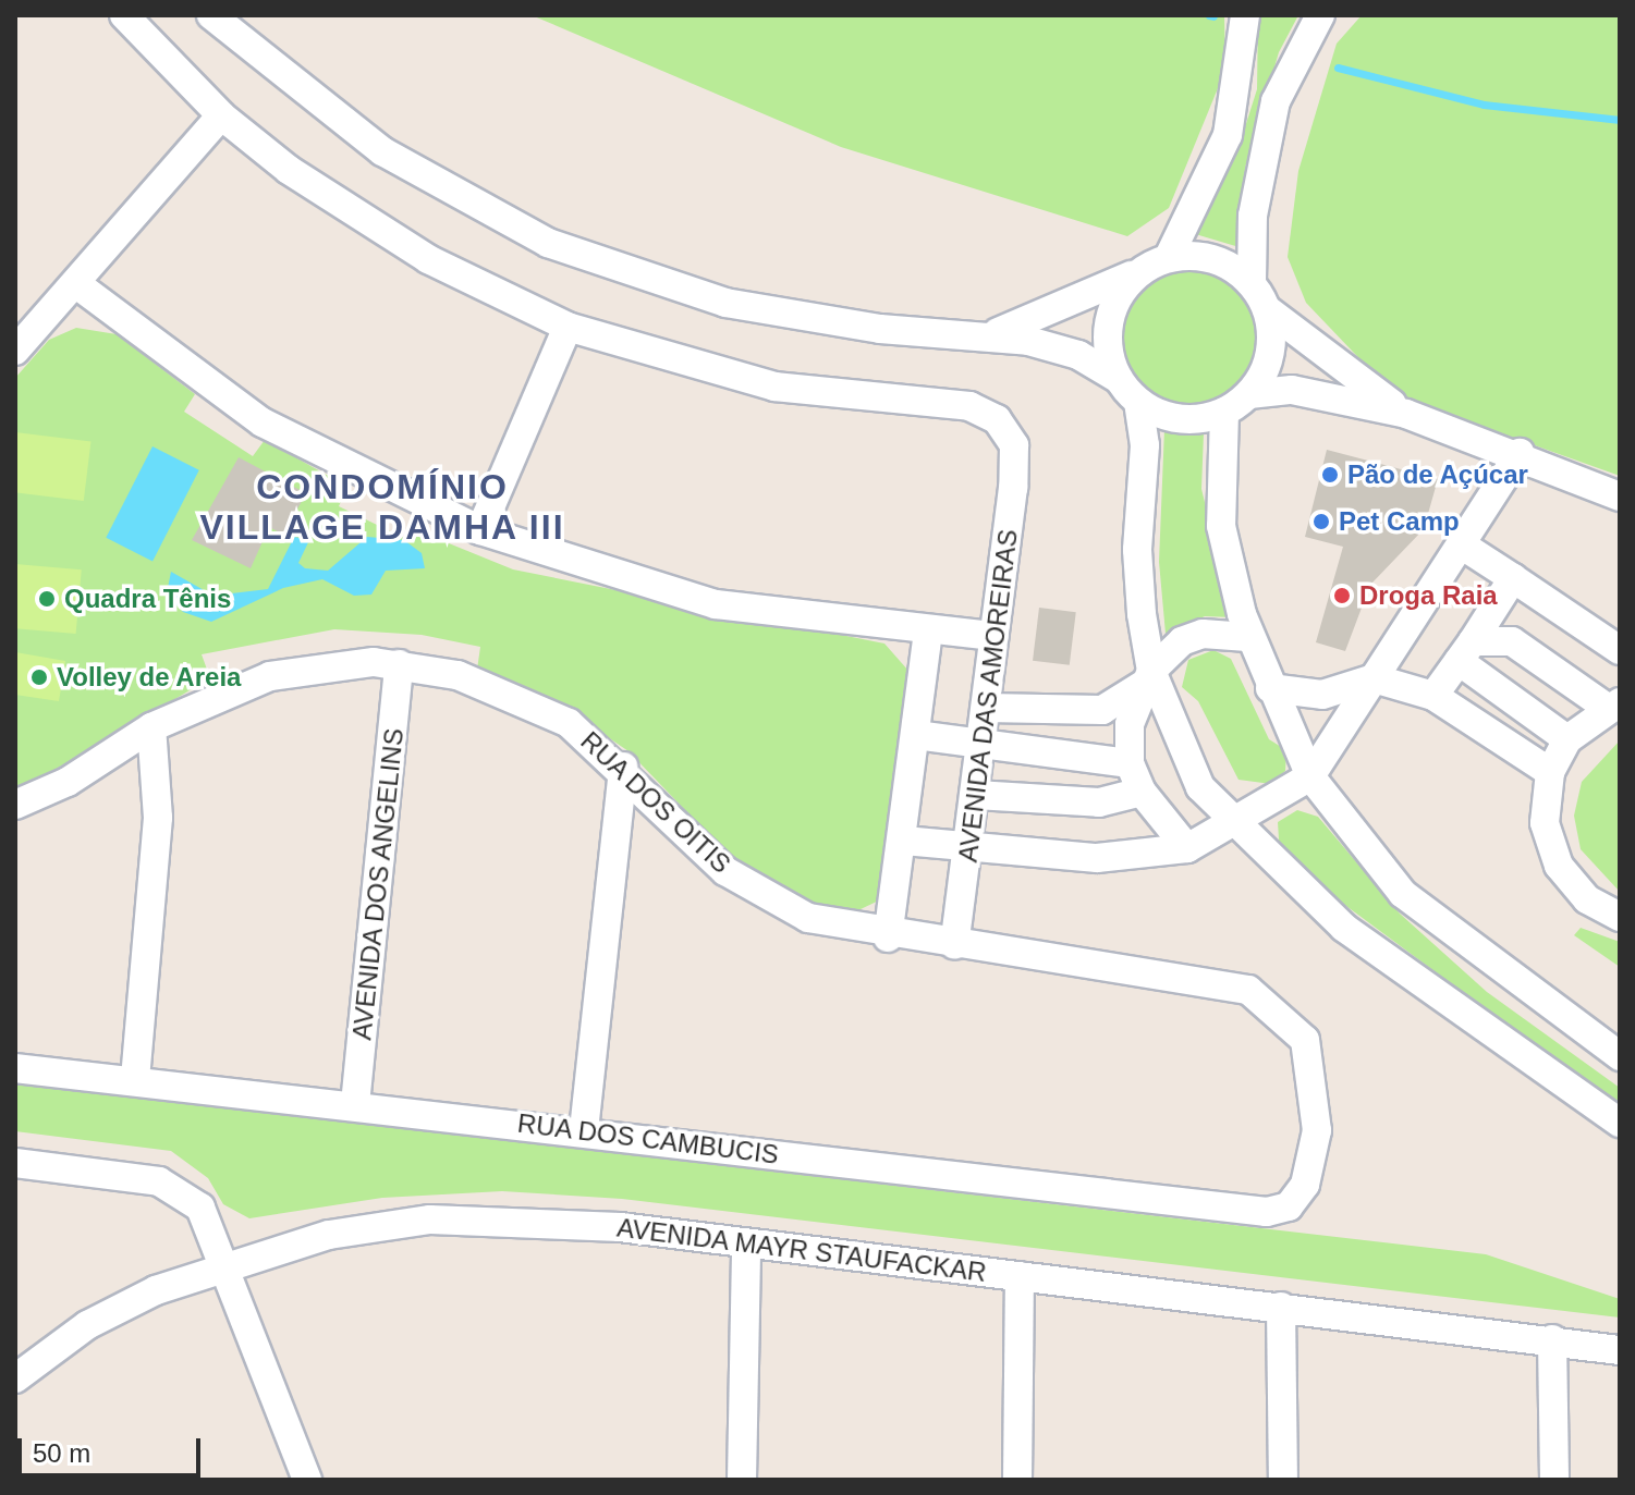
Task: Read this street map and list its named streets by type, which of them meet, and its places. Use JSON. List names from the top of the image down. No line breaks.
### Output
{"streets":{"street":["AVENIDA DAS AMOREIRAS","RUA DOS OITIS","AVENIDA DOS ANGELINS","RUA DOS CAMBUCIS","AVENIDA MAYR STAUFACKAR"]},"crossings":[["AVENIDA DAS AMOREIRAS","RUA DOS OITIS"],["RUA DOS OITIS","AVENIDA DOS ANGELINS"],["RUA DOS OITIS","RUA DOS CAMBUCIS"],["AVENIDA DOS ANGELINS","RUA DOS CAMBUCIS"]],"districts":["CONDOMÍNIO VILLAGE DAMHA III"],"places":["Pão de Açúcar","Pet Camp","Droga Raia","Quadra Tênis","Volley de Areia"],"scale_bar":"50 m"}
